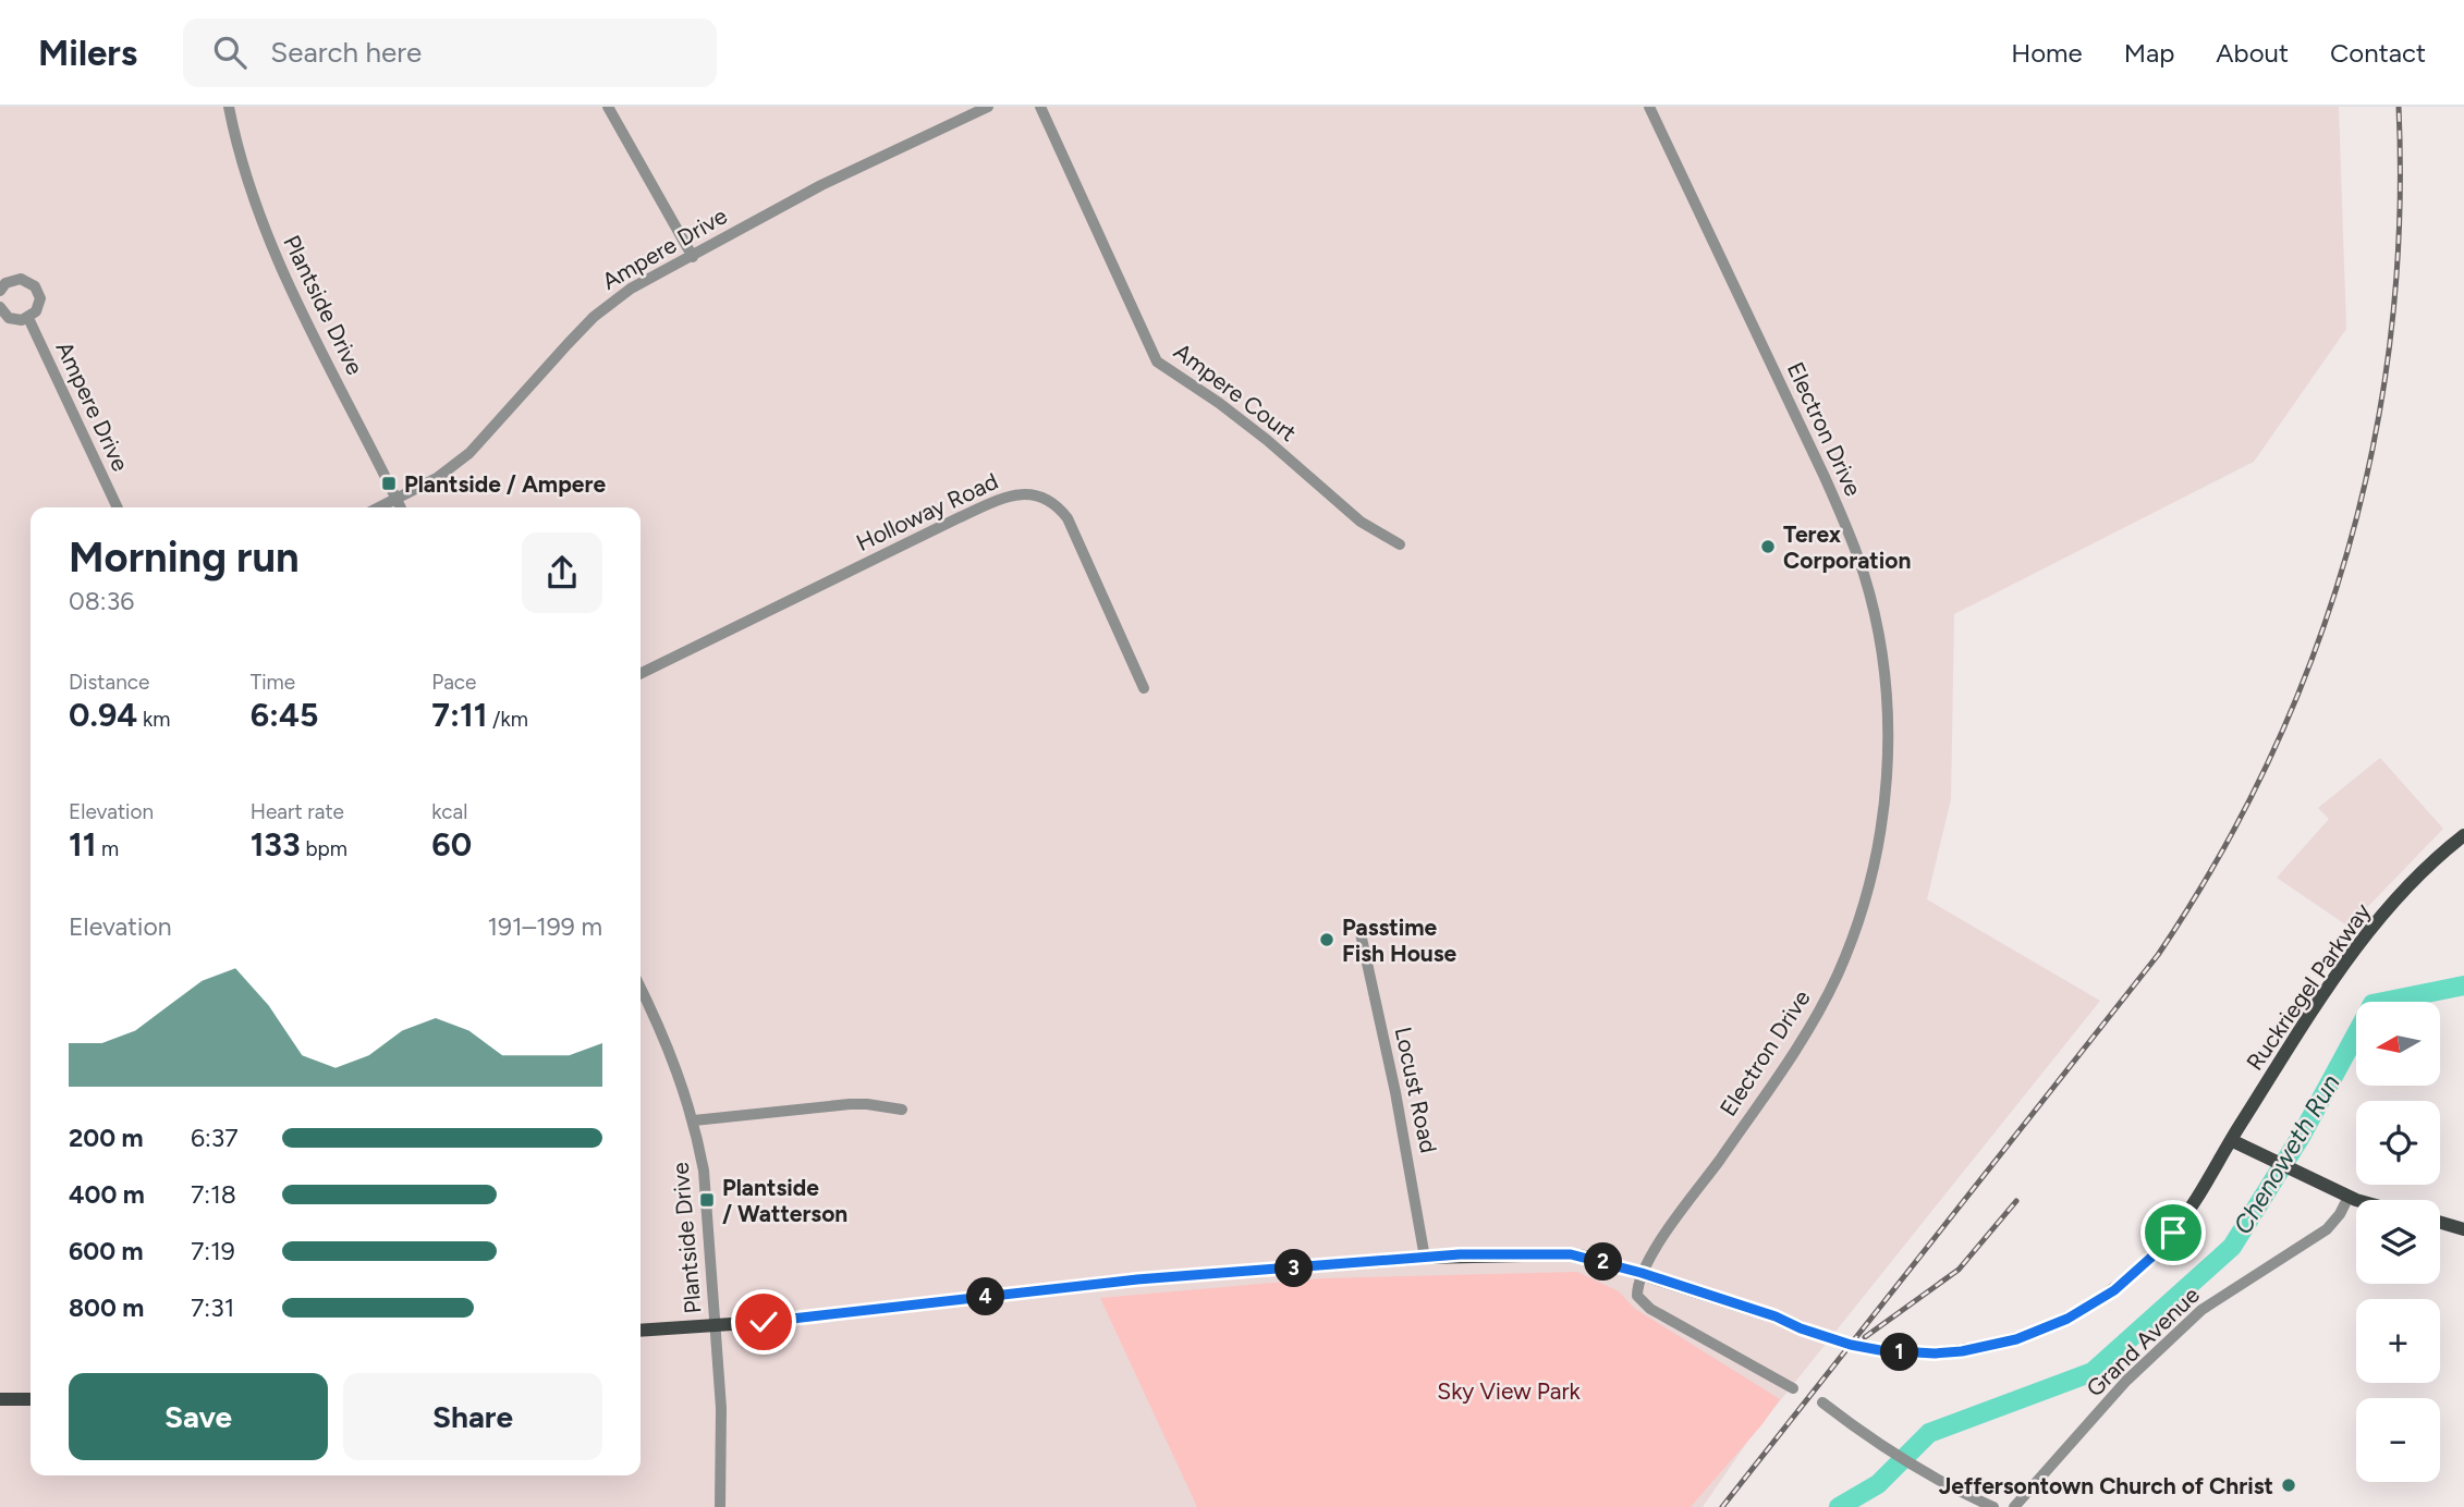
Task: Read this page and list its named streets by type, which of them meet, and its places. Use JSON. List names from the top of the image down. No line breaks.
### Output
{"streets":{"main road":["Ruckriegel Parkway"],"street":["Ampere Drive","Plantside Drive","Ampere Court","Electron Drive","Holloway Road","Locust Road","Grand Avenue"]},"crossings":[["Ampere Drive","Plantside Drive"],["Plantside Drive","Ruckriegel Parkway"],["Electron Drive","Ruckriegel Parkway"],["Ruckriegel Parkway","Locust Road"]],"water":["Chenoweth Run"],"parks":["Sky View Park"],"places":{"transit":["Plantside / Ampere","Plantside / Watterson"],"other":["Terex Corporation","Passtime Fish House","Jeffersontown Church of Christ"]},"north":"left","page":{"header":"Milers","search":"Search here","nav":["Home","Map","About","Contact"],"heading":["Morning run","08:36"],"stats":[["Distance","0.94 km"],["Time","6:45"],["Pace","7:11 /km"],["Elevation","11 m"],["Heart rate","133 bpm"],["kcal","60"]],"chart":["Elevation","191–199 m"],"map_buttons":["+","−"],"list":[{"name":"200 m","note":"6:37"},{"name":"400 m","note":"7:18"},{"name":"600 m","note":"7:19"},{"name":"800 m","note":"7:31"}],"pins":["2","3","4","1"],"buttons":["Save","Share"]}}
